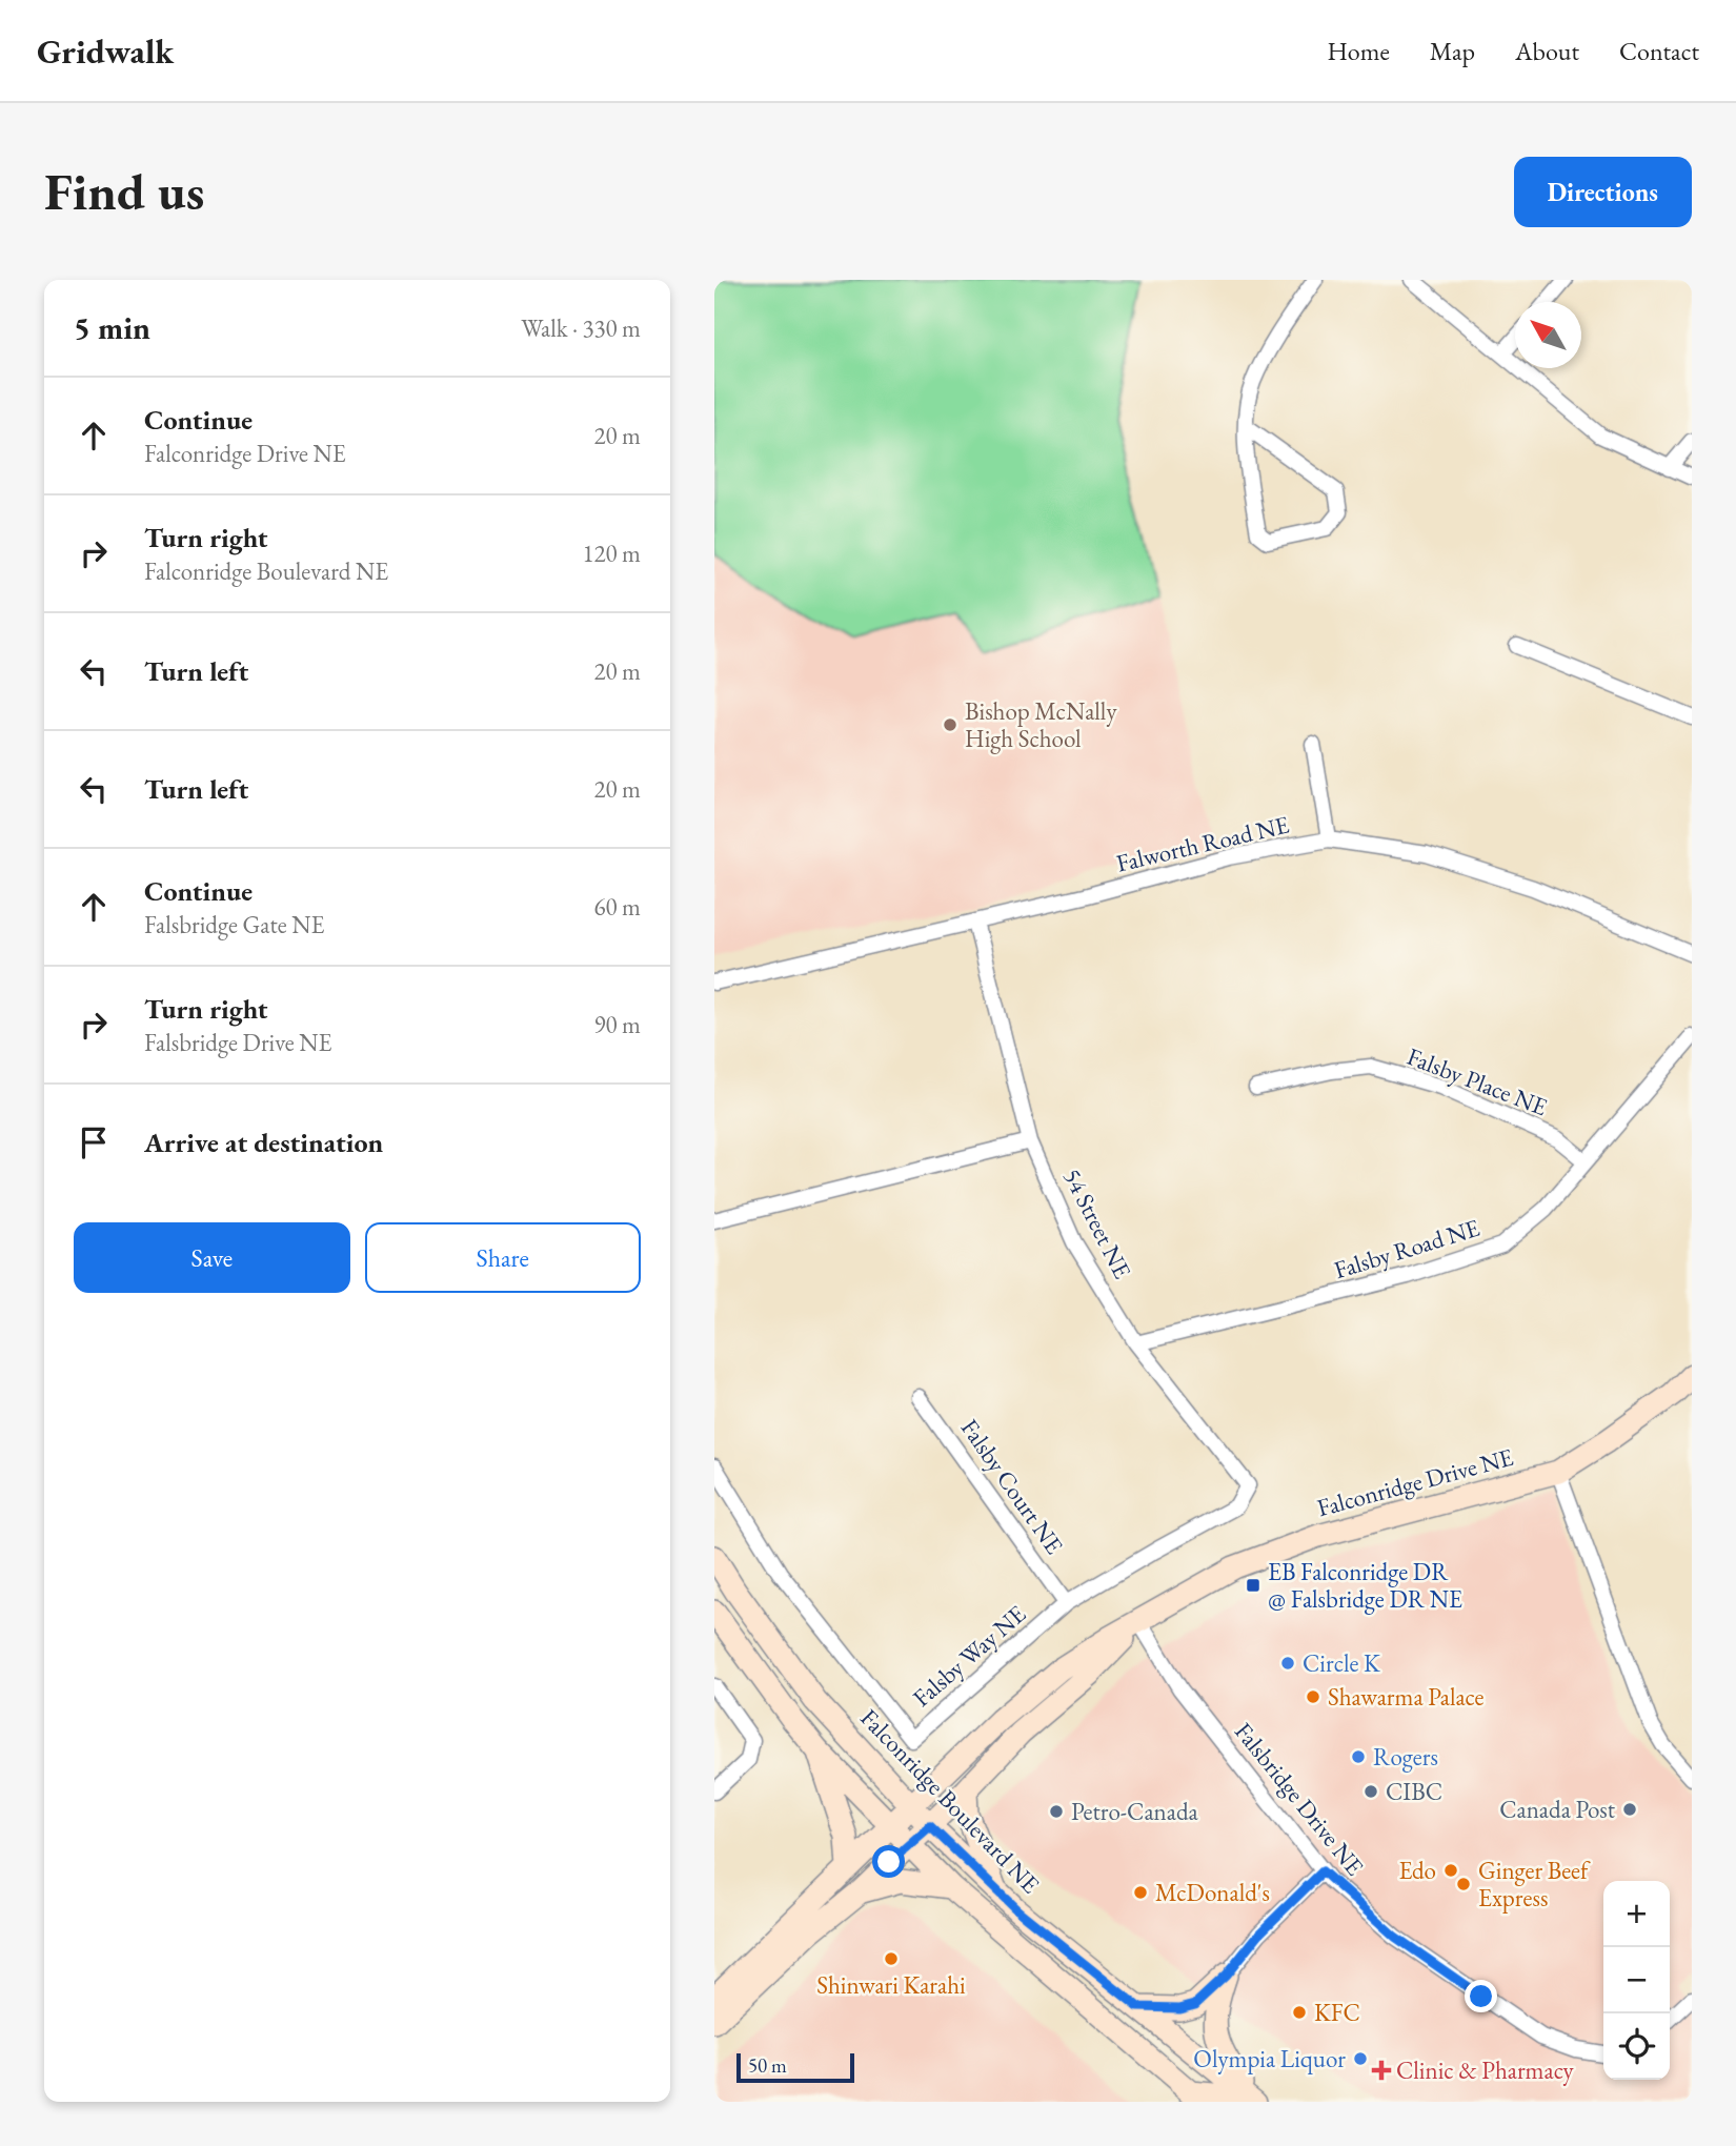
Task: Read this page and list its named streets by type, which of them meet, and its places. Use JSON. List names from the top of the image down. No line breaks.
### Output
{"streets":{"main road":["Falconridge Drive NE","Falconridge Boulevard NE"],"street":["Falworth Road NE","Falsby Place NE","54 Street NE","Falsby Road NE","Falsby Court NE","Falsby Way NE","Falsbridge Drive NE"]},"crossings":[["Falworth Road NE","54 Street NE"],["Falsby Place NE","Falsby Road NE"],["54 Street NE","Falsby Road NE"],["54 Street NE","Falsby Way NE"],["Falconridge Drive NE","Falsbridge Drive NE"],["Falconridge Drive NE","Falconridge Boulevard NE"],["Falsby Court NE","Falsby Way NE"]],"places":{"other":["Bishop McNally High School","Circle K","Shawarma Palace","Rogers","CIBC","Canada Post","Petro-Canada","Edo","Ginger Beef Express","McDonald's","Shinwari Karahi","KFC","Olympia Liquor"],"transit":["EB Falconridge DR @ Falsbridge DR NE"],"health":["Clinic & Pharmacy"]},"scale_bar":"50 m","north":"top left","page":{"header":"Gridwalk","nav":["Home","Map","About","Contact"],"buttons":["Directions",["Save","Share"]],"title":"Find us","heading":["5 min","Walk · 330 m"],"list":[["Continue","Falconridge Drive NE","20 m"],["Turn right","Falconridge Boulevard NE","120 m"],["Turn left","20 m"],["Turn left","20 m"],["Continue","Falsbridge Gate NE","60 m"],["Turn right","Falsbridge Drive NE","90 m"],"Arrive at destination"],"map_buttons":["+","−"],"scale":"50 m"}}
